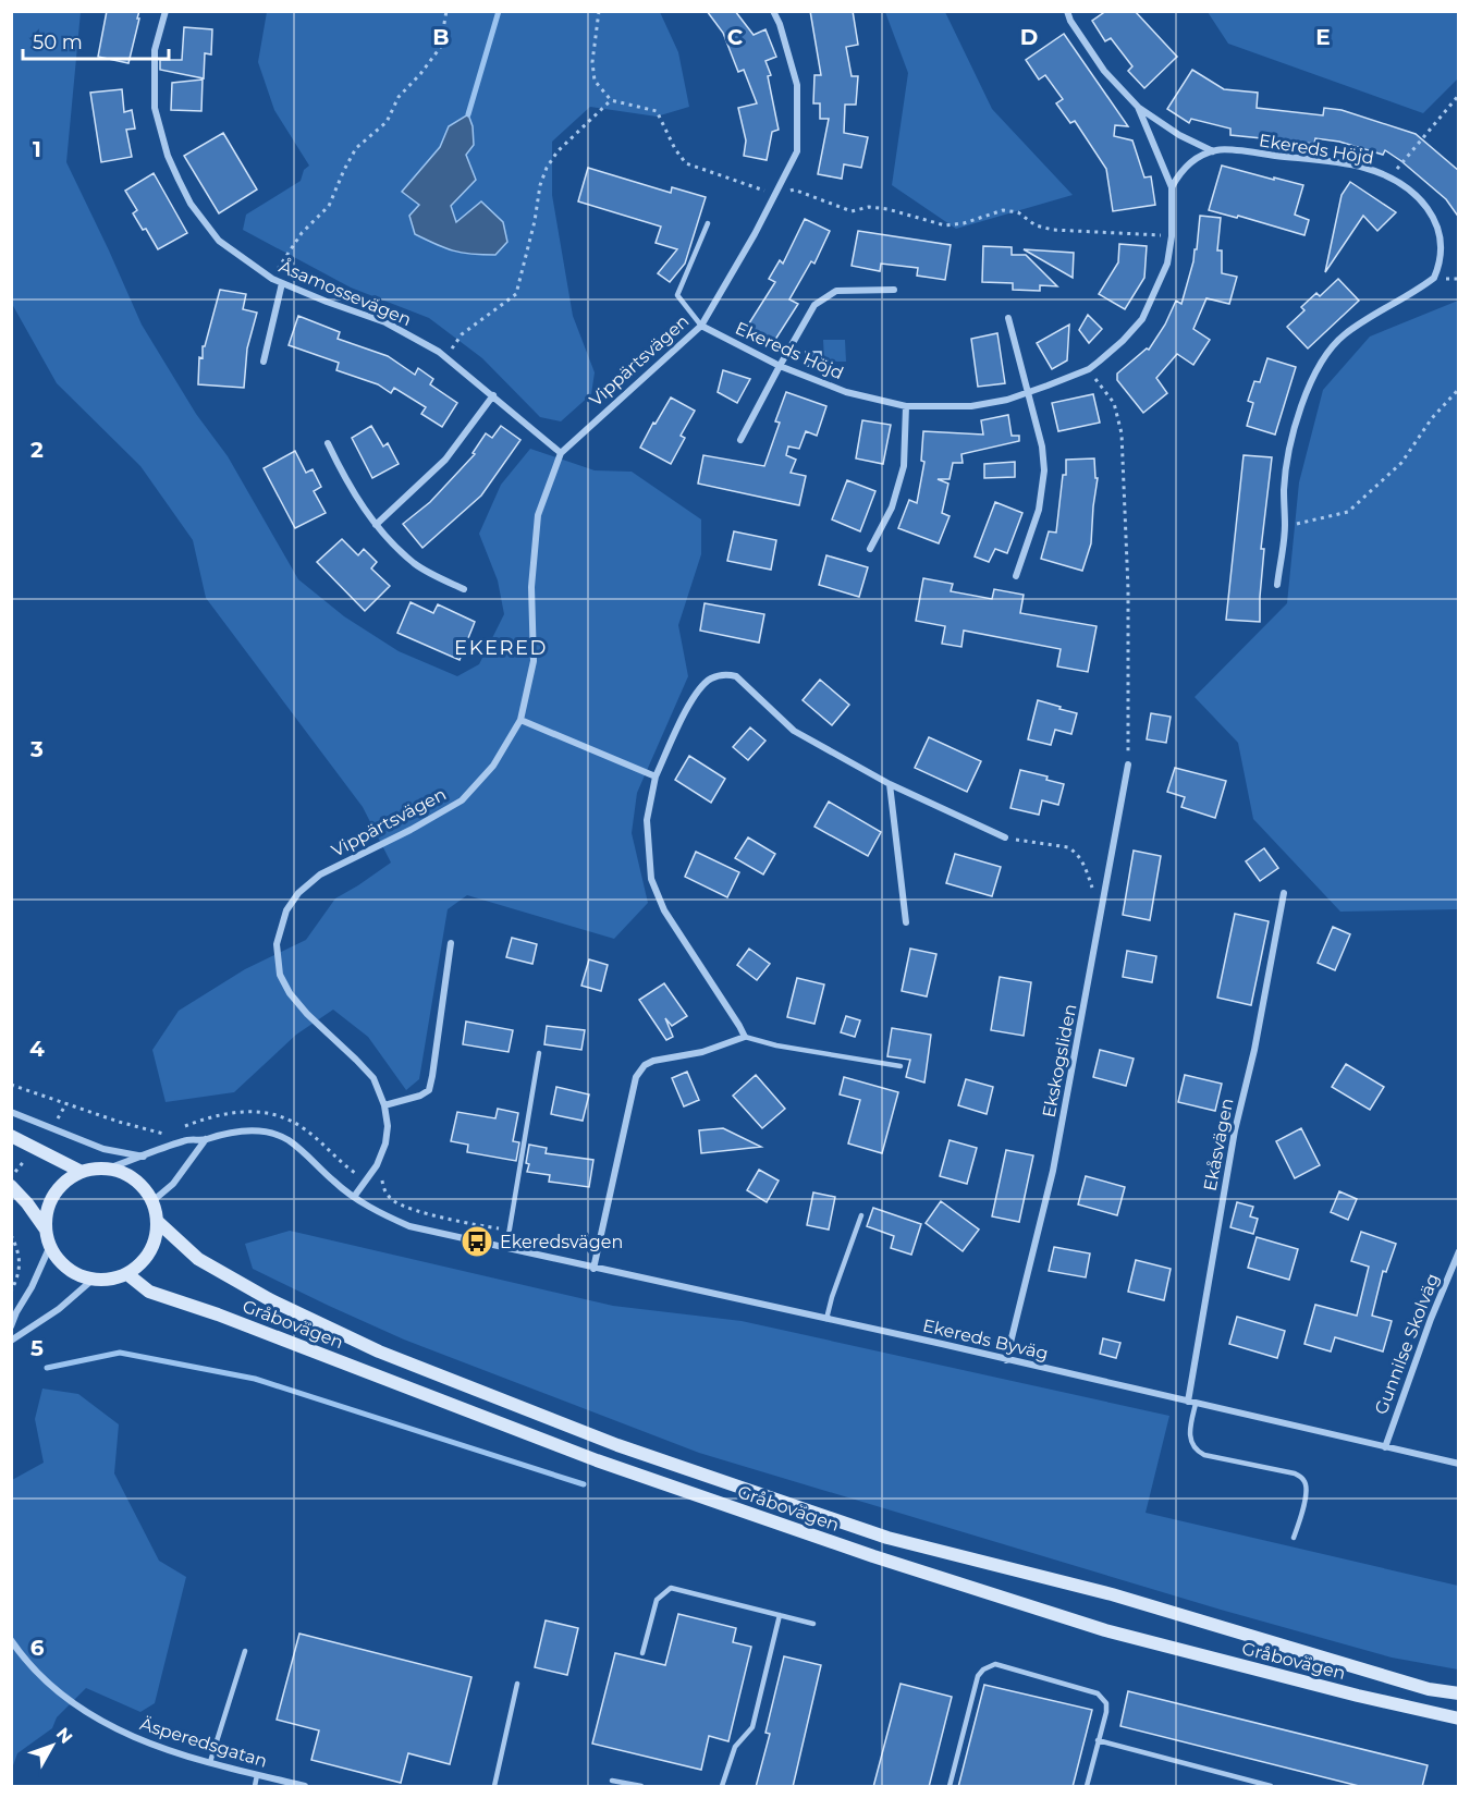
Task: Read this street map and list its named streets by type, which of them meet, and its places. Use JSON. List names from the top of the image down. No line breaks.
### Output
{"streets":{"main road":["Gråbovägen"],"street":["Ekereds Höjd","Åsamossevägen","Vippärtsvägen","Ekskogsliden","Ekåsvägen","Ekereds Byväg","Gunnilse Skolväg","Äsperedsgatan"]},"crossings":[["Ekereds Höjd","Vippärtsvägen"],["Åsamossevägen","Vippärtsvägen"],["Vippärtsvägen","Ekereds Byväg"],["Ekskogsliden","Ekereds Byväg"],["Ekåsvägen","Ekereds Byväg"],["Gråbovägen","Ekereds Byväg"],["Ekereds Byväg","Gunnilse Skolväg"]],"districts":["EKERED"],"places":{"bus stop":["Ekeredsvägen"]},"scale_bar":"50 m","north":"top right","grid":{"columns":["B","C","D","E"],"rows":["1","2","3","4","5","6"]}}
